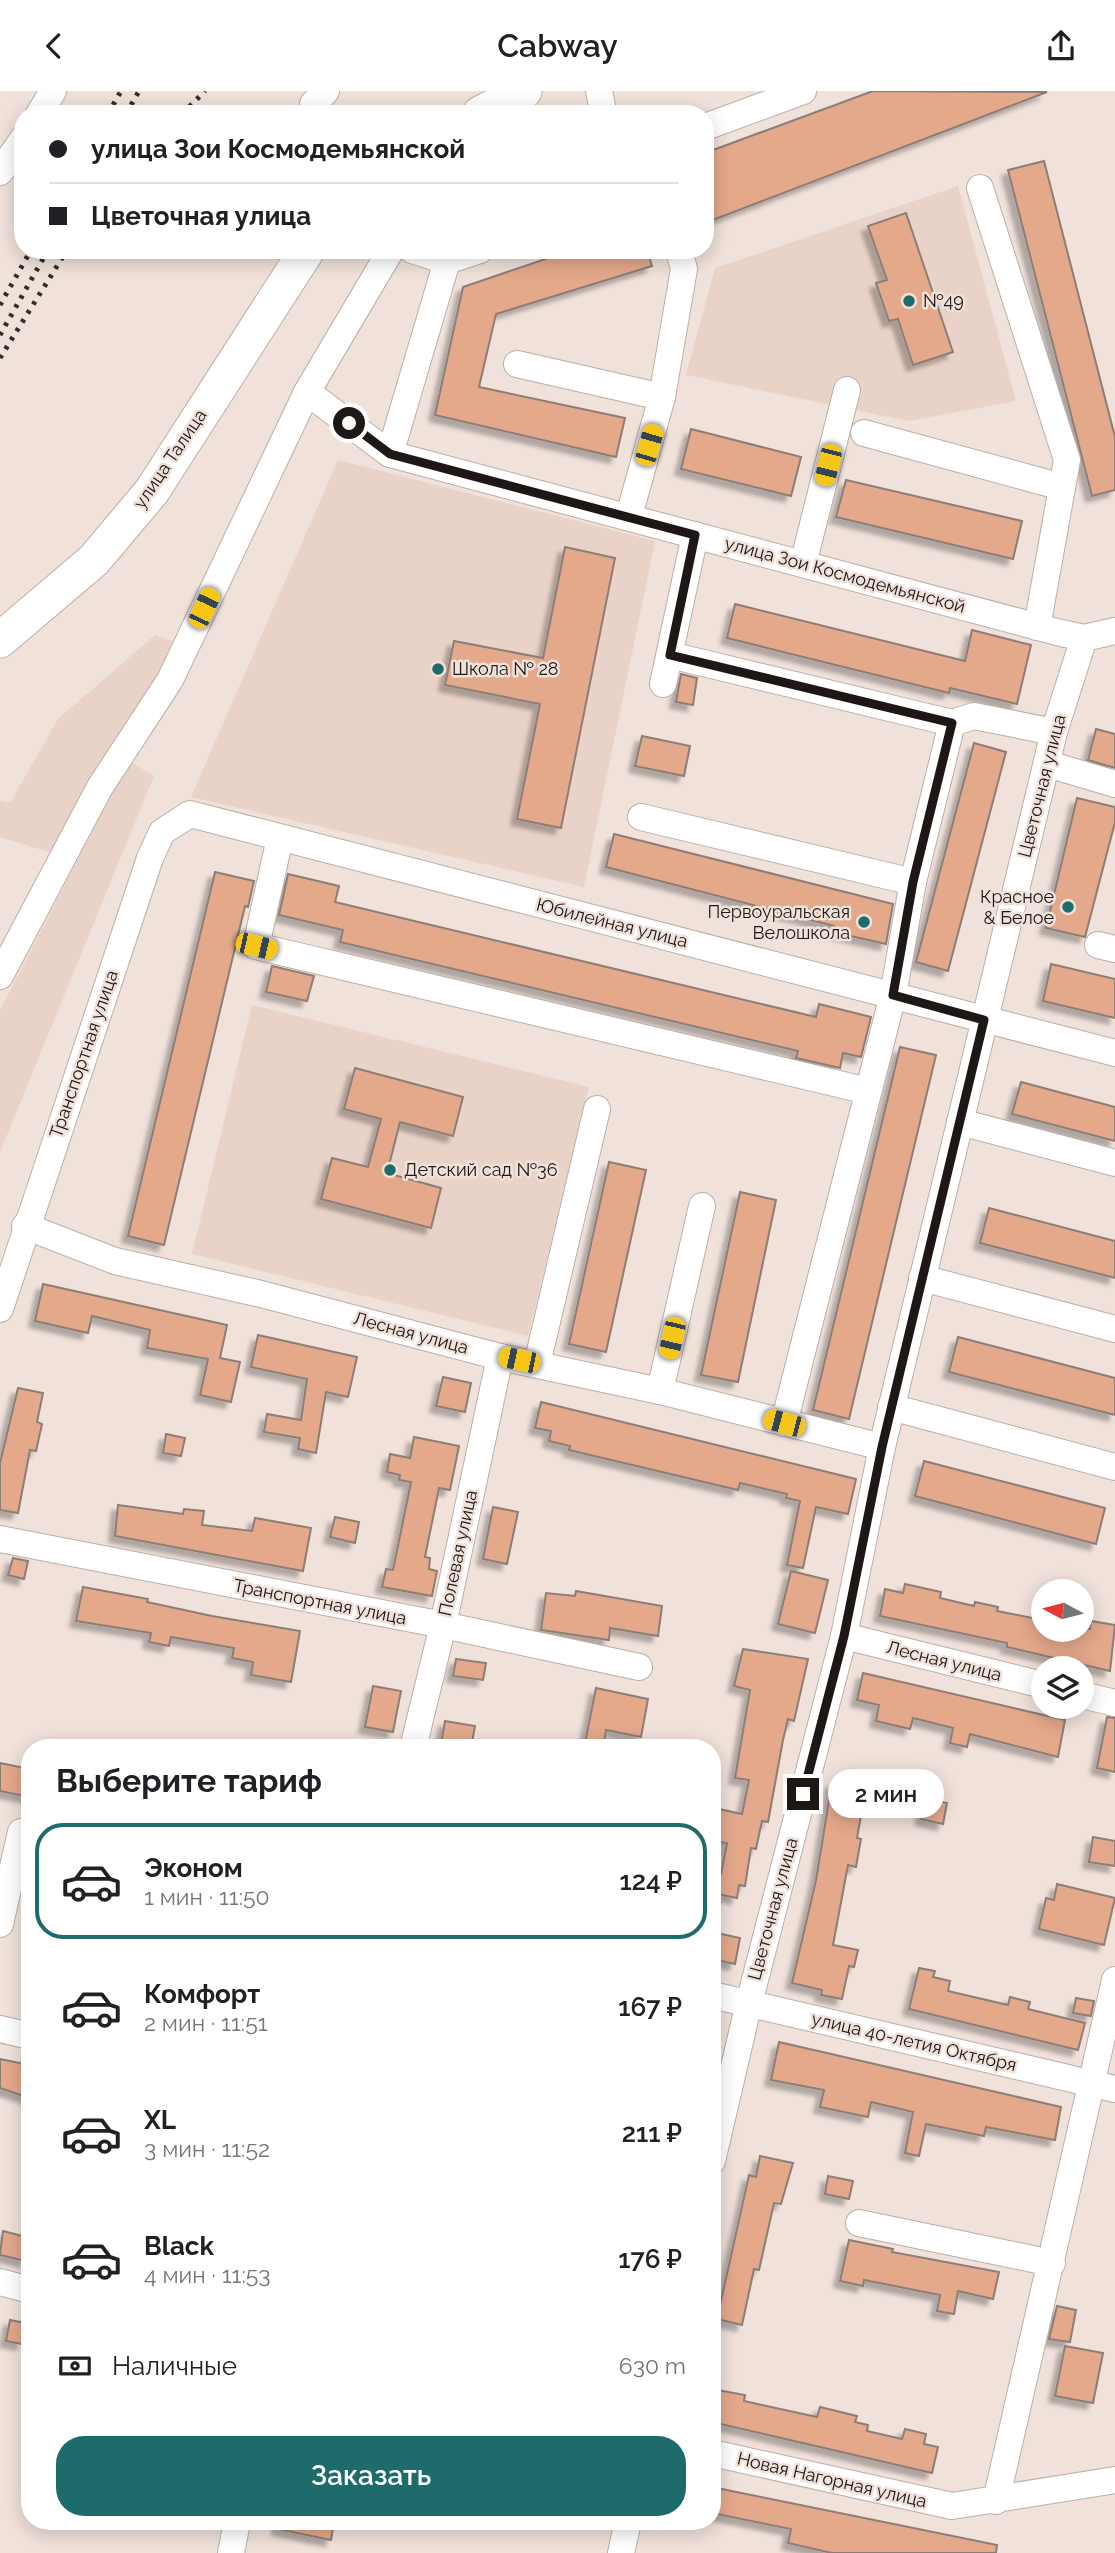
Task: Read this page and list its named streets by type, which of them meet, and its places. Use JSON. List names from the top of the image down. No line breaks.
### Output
{"streets":{"main road":["улица Талица"],"street":["улица Зои Космодемьянской","Цветочная улица","Юбилейная улица","Транспортная улица","Лесная улица","Полевая улица","улица 40-летия Октября","Новая Нагорная улица"]},"crossings":[["улица Зои Космодемьянской","Цветочная улица"],["Цветочная улица","Юбилейная улица"],["Цветочная улица","Лесная улица"],["Цветочная улица","улица 40-летия Октября"],["Юбилейная улица","Транспортная улица"],["Транспортная улица","Лесная улица"],["Транспортная улица","Полевая улица"],["Лесная улица","Полевая улица"]],"places":["№49","Школа № 28","Красное & Белое","Первоуральская Велошкола","Детский сад №36"],"north":"left","page":{"header":"Cabway","banner":["улица Зои Космодемьянской","Цветочная улица"],"heading":"Выберите тариф","bubble":"2 мин","list":[{"name":"Эконом","note":"1 мин · 11:50","value":"124 ₽"},{"name":"Комфорт","note":"2 мин · 11:51","value":"167 ₽"},{"name":"XL","note":"3 мин · 11:52","value":"211 ₽"},{"name":"Black","note":"4 мин · 11:53","value":"176 ₽"}],"pay":["Наличные","630 m"],"buttons":"Заказать"}}
